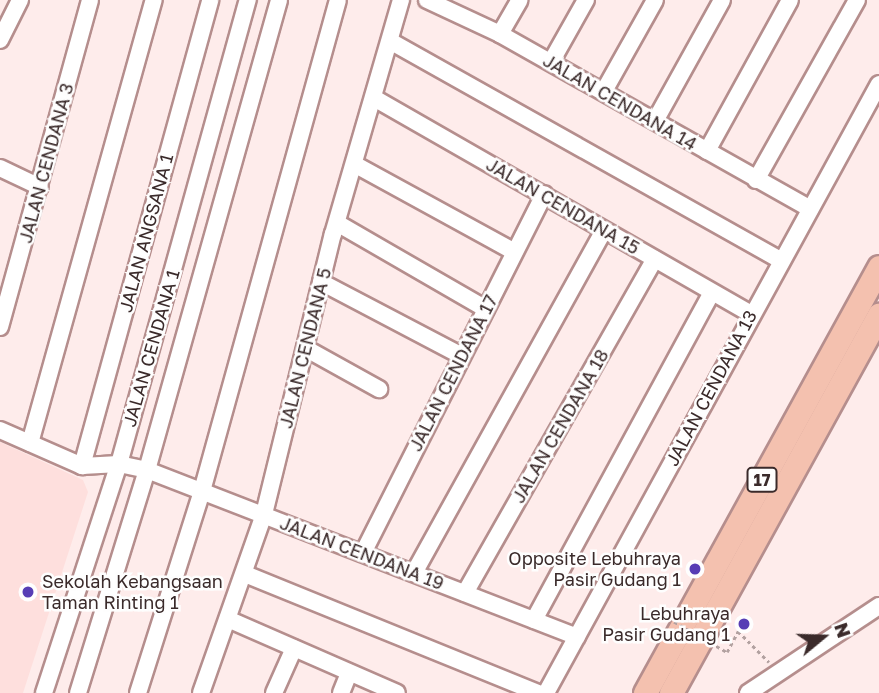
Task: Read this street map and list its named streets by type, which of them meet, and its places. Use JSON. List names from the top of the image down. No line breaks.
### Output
{"streets":{"highway":["17"],"street":["JALAN CENDANA 14","JALAN CENDANA 3","JALAN CENDANA 15","JALAN ANGSANA 1","JALAN CENDANA 1","JALAN CENDANA 5","JALAN CENDANA 17","JALAN CENDANA 13","JALAN CENDANA 18","JALAN CENDANA 19"]},"crossings":[["JALAN CENDANA 14","JALAN CENDANA 13"],["JALAN CENDANA 15","JALAN CENDANA 5"],["JALAN CENDANA 15","JALAN CENDANA 17"],["JALAN CENDANA 15","JALAN CENDANA 13"],["JALAN CENDANA 15","JALAN CENDANA 18"],["JALAN ANGSANA 1","JALAN CENDANA 19"],["JALAN CENDANA 1","JALAN CENDANA 19"],["JALAN CENDANA 5","JALAN CENDANA 19"],["JALAN CENDANA 17","JALAN CENDANA 19"],["JALAN CENDANA 13","JALAN CENDANA 19"],["JALAN CENDANA 18","JALAN CENDANA 19"]],"places":["Opposite Lebuhraya Pasir Gudang 1","Sekolah Kebangsaan Taman Rinting 1","Lebuhraya Pasir Gudang 1"],"north":"right"}
